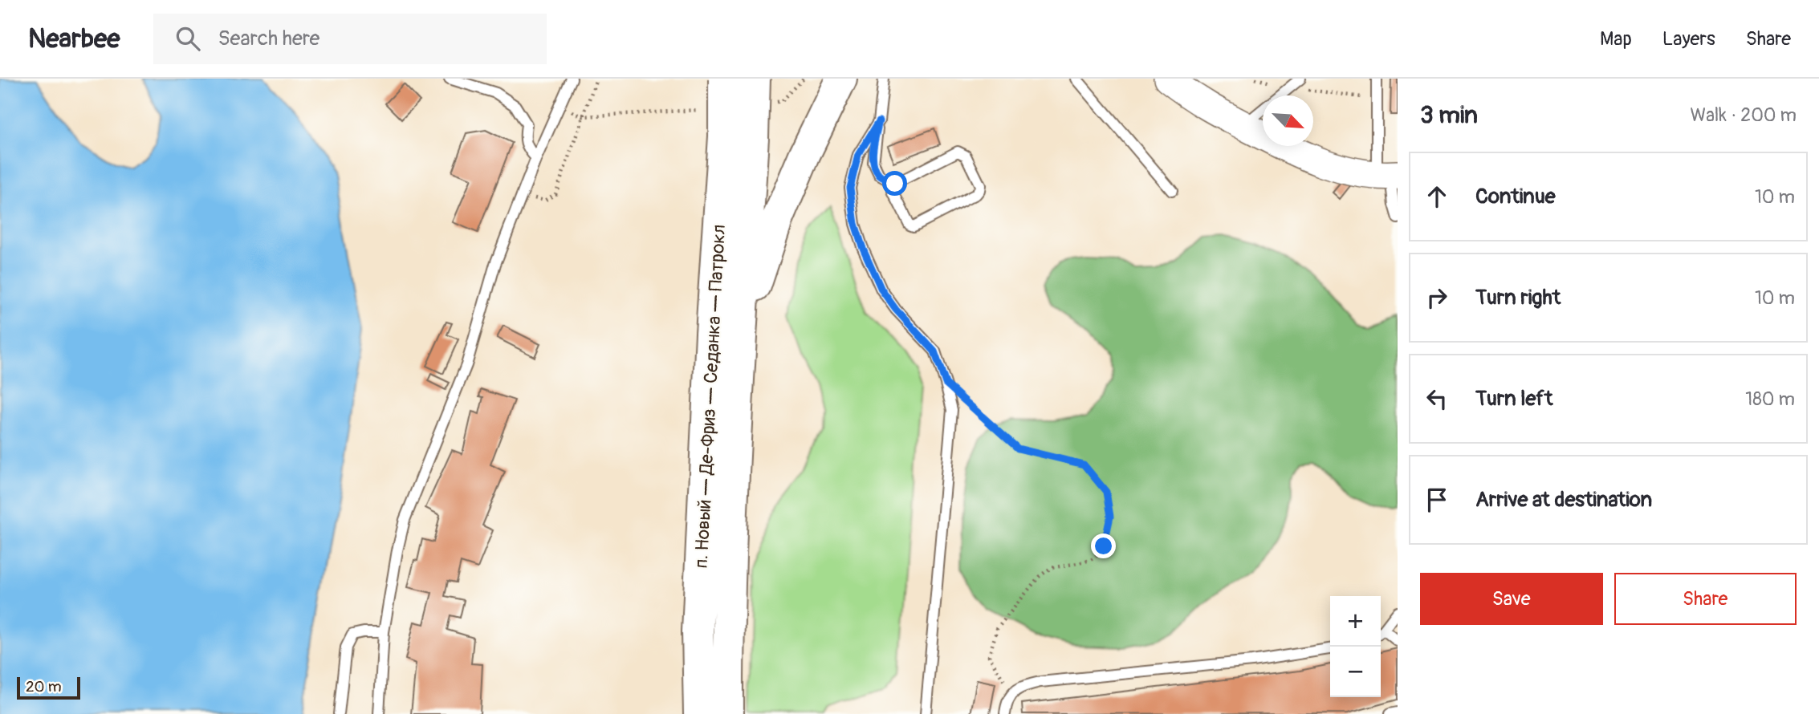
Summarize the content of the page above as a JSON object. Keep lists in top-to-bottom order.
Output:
{
  "streets": {
    "highway": ["п. Новый — Де-Фриз — Седанка — Патрокл"]
  },
  "scale_bar": "20 m",
  "north": "bottom right",
  "page": {
    "header": "Nearbee",
    "search": "Search here",
    "nav": ["Map", "Layers", "Share"],
    "heading": ["3 min", "Walk · 200 m"],
    "list": [
      ["Continue", "10 m"],
      ["Turn right", "10 m"],
      ["Turn left", "180 m"],
      "Arrive at destination"
    ],
    "buttons": ["Save", "Share"],
    "map_buttons": ["+", "−"],
    "scale": "20 m"
  }
}
